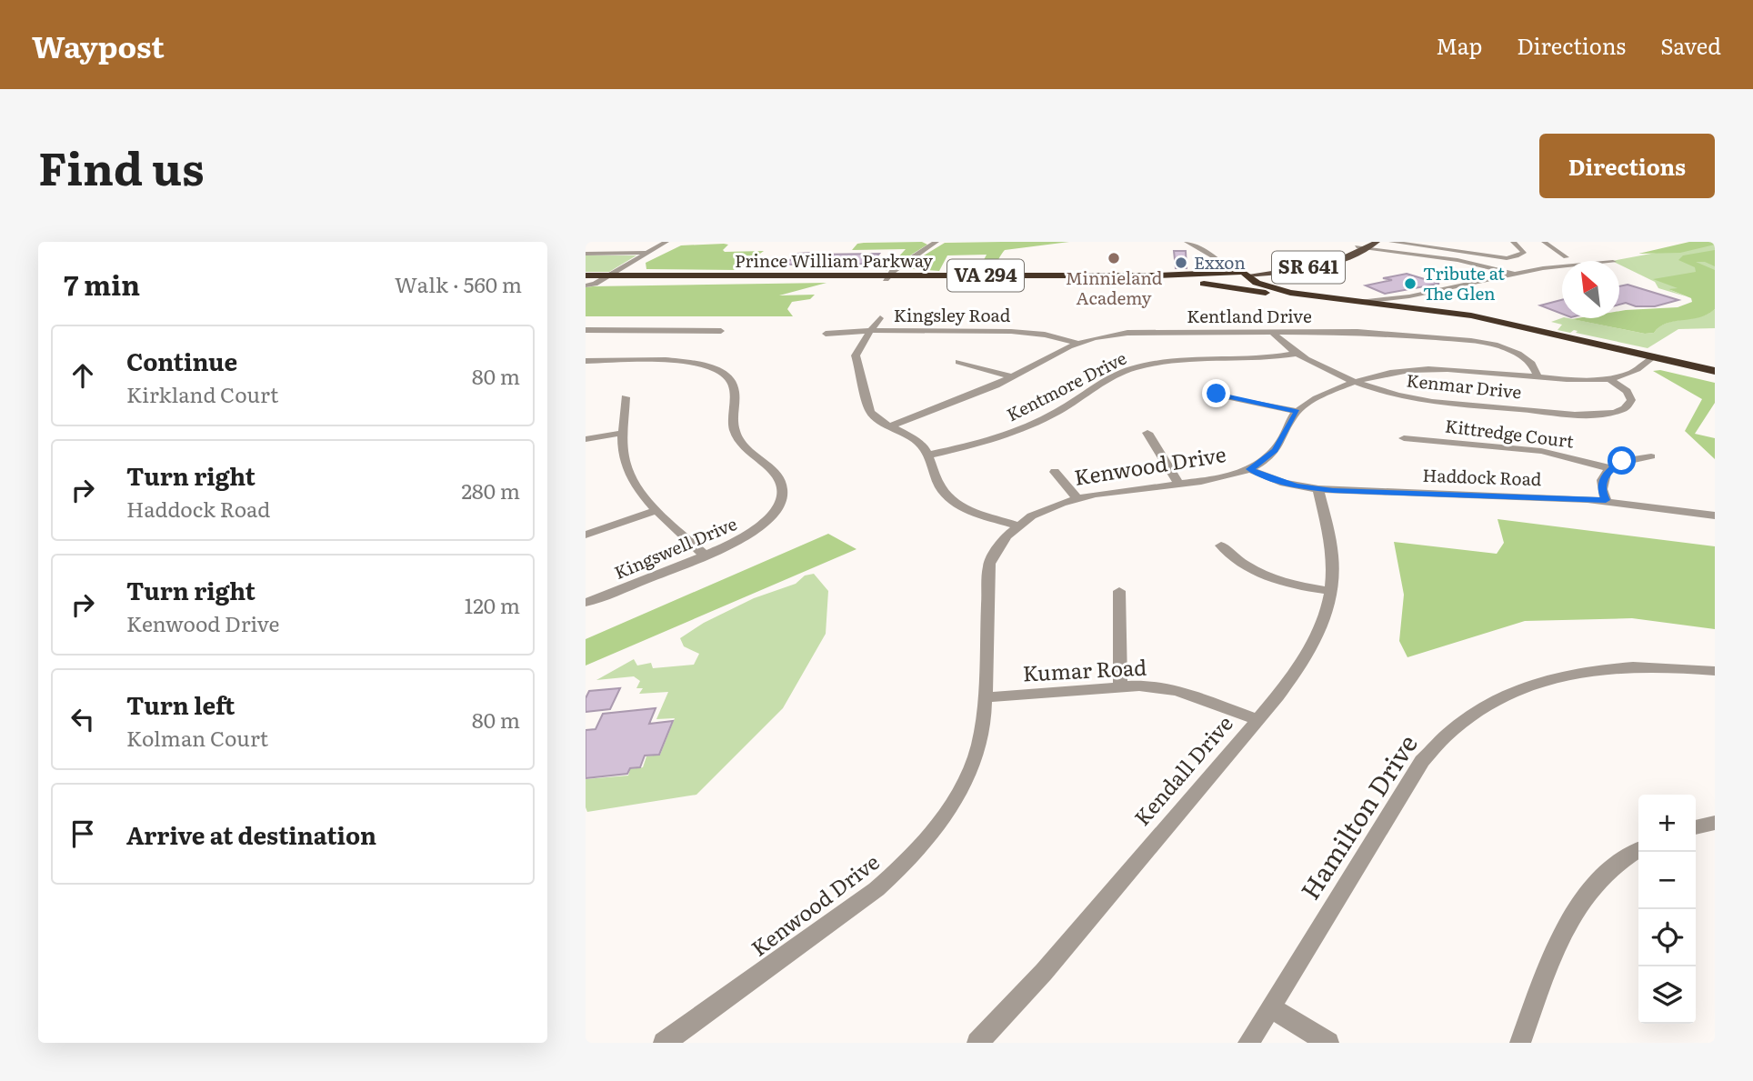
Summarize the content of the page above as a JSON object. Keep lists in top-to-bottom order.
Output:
{
  "streets": {
    "highway": ["Prince William Parkway", "VA 294"],
    "main road": ["SR 641"],
    "street": [
      "Kingsley Road",
      "Kentland Drive",
      "Kentmore Drive",
      "Kenmar Drive",
      "Kittredge Court",
      "Kenwood Drive",
      "Haddock Road",
      "Kingswell Drive",
      "Kumar Road",
      "Kendall Drive",
      "Hamilton Drive"
    ]
  },
  "crossings": [
    ["Prince William Parkway", "SR 641"],
    ["Prince William Parkway", "VA 294"],
    ["Kingsley Road", "Kentland Drive"],
    ["Kentland Drive", "Kenmar Drive"],
    ["Kentmore Drive", "Kenmar Drive"],
    ["Kenwood Drive", "Haddock Road"],
    ["Kenwood Drive", "Kumar Road"],
    ["Haddock Road", "Kendall Drive"],
    ["Kumar Road", "Kendall Drive"]
  ],
  "places": ["Minnieland Academy", "Exxon", "Tribute at The Glen"],
  "north": "top left",
  "page": {
    "header": "Waypost",
    "nav": ["Map", "Directions", "Saved"],
    "title": "Find us",
    "buttons": "Directions",
    "heading": ["7 min", "Walk · 560 m"],
    "list": [
      ["Continue", "Kirkland Court", "80 m"],
      ["Turn right", "Haddock Road", "280 m"],
      ["Turn right", "Kenwood Drive", "120 m"],
      ["Turn left", "Kolman Court", "80 m"],
      "Arrive at destination"
    ],
    "map_buttons": ["+", "−"]
  }
}
